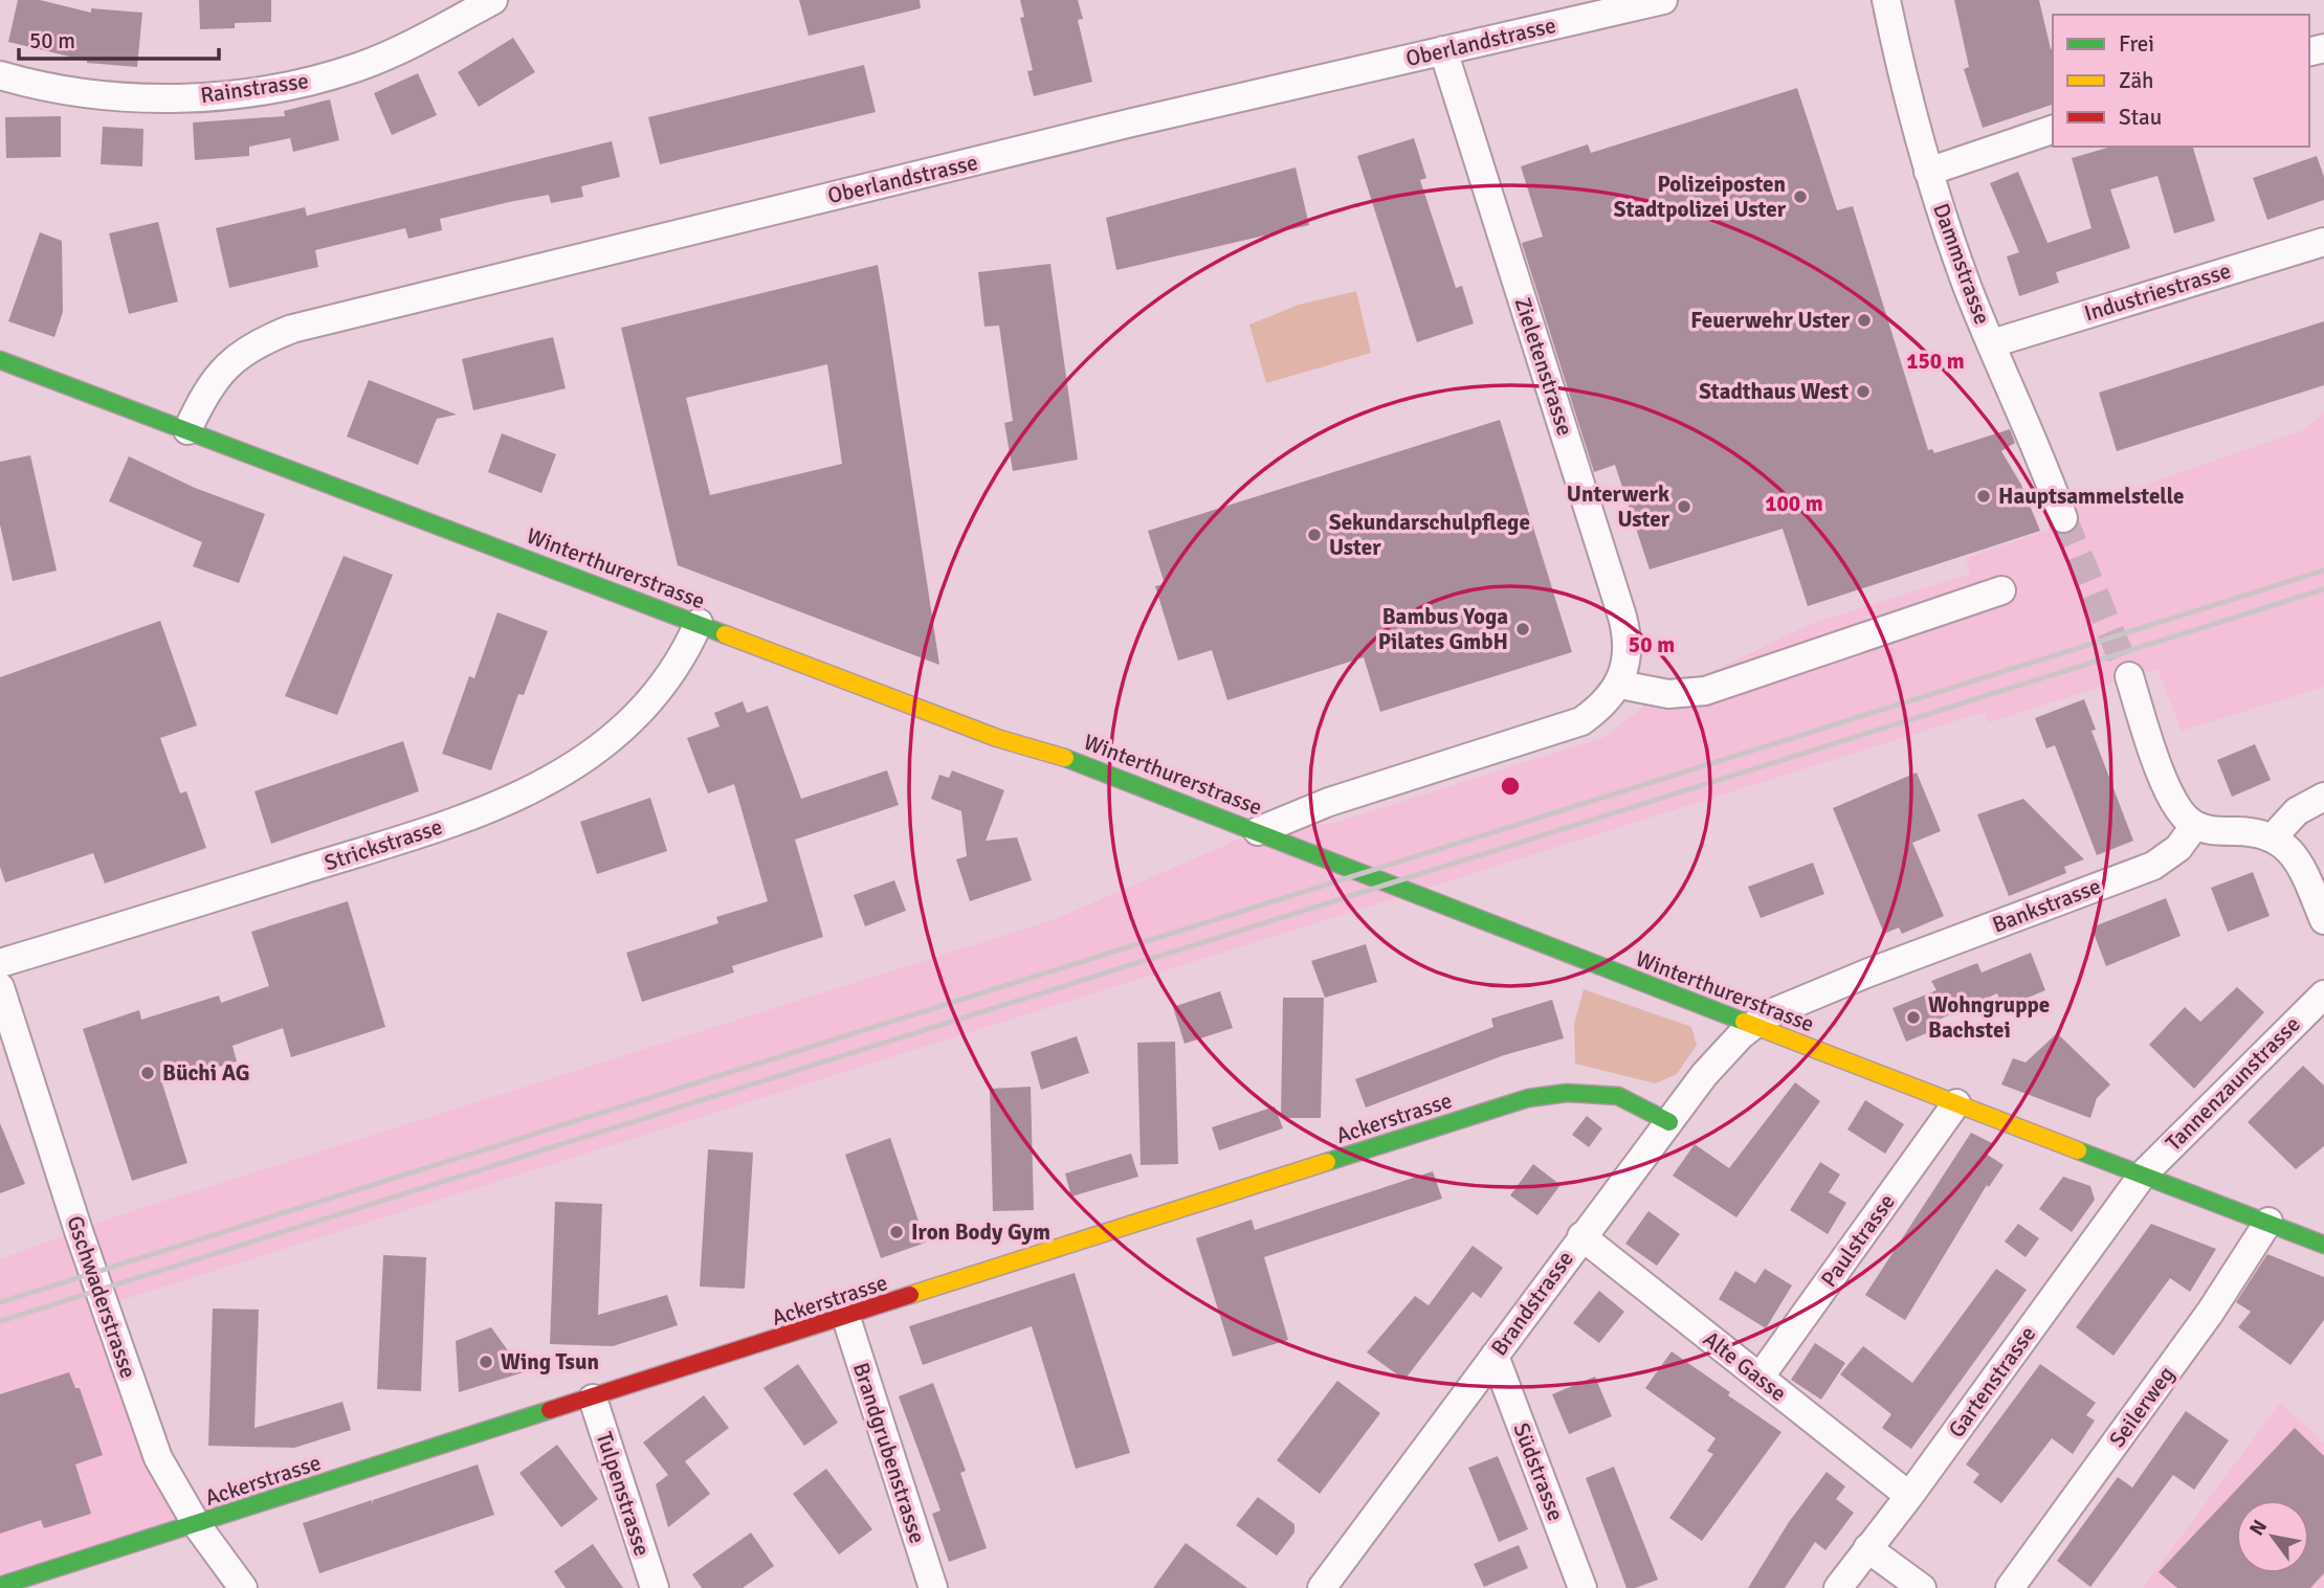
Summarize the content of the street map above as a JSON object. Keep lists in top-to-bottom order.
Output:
{
  "streets": {
    "main road": ["Winterthurerstrasse", "Ackerstrasse"],
    "street": [
      "Oberlandstrasse",
      "Rainstrasse",
      "Dammstrasse",
      "Industriestrasse",
      "Zieletenstrasse",
      "Strickstrasse",
      "Bankstrasse",
      "Tannenzaunstrasse",
      "Paulstrasse",
      "Gschwaderstrasse",
      "Brandstrasse",
      "Alte Gasse",
      "Gartenstrasse",
      "Seilerweg",
      "Brandgrubenstrasse",
      "Südstrasse",
      "Tulpenstrasse"
    ]
  },
  "crossings": [
    ["Oberlandstrasse", "Zieletenstrasse"],
    ["Oberlandstrasse", "Winterthurerstrasse"],
    ["Dammstrasse", "Industriestrasse"],
    ["Zieletenstrasse", "Winterthurerstrasse"],
    ["Winterthurerstrasse", "Strickstrasse"],
    ["Winterthurerstrasse", "Bankstrasse"],
    ["Winterthurerstrasse", "Tannenzaunstrasse"],
    ["Winterthurerstrasse", "Paulstrasse"],
    ["Winterthurerstrasse", "Brandstrasse"],
    ["Winterthurerstrasse", "Gartenstrasse"],
    ["Winterthurerstrasse", "Seilerweg"],
    ["Bankstrasse", "Brandstrasse"],
    ["Tannenzaunstrasse", "Gartenstrasse"],
    ["Ackerstrasse", "Gschwaderstrasse"],
    ["Ackerstrasse", "Brandstrasse"],
    ["Ackerstrasse", "Brandgrubenstrasse"],
    ["Ackerstrasse", "Tulpenstrasse"],
    ["Paulstrasse", "Alte Gasse"],
    ["Brandstrasse", "Alte Gasse"],
    ["Brandstrasse", "Südstrasse"],
    ["Alte Gasse", "Gartenstrasse"]
  ],
  "places": [
    "Polizeiposten Stadtpolizei Uster",
    "Feuerwehr Uster",
    "Stadthaus West",
    "Hauptsammelstelle",
    "Unterwerk Uster",
    "Sekundarschulpflege Uster",
    "Bambus Yoga Pilates GmbH",
    "Wohngruppe Bachstei",
    "Büchi AG",
    "Iron Body Gym",
    "Wing Tsun"
  ],
  "legend": ["Frei", "Zäh", "Stau"],
  "scale_bar": "50 m",
  "north": "top left",
  "rings": ["150 m", "100 m", "50 m"]
}
